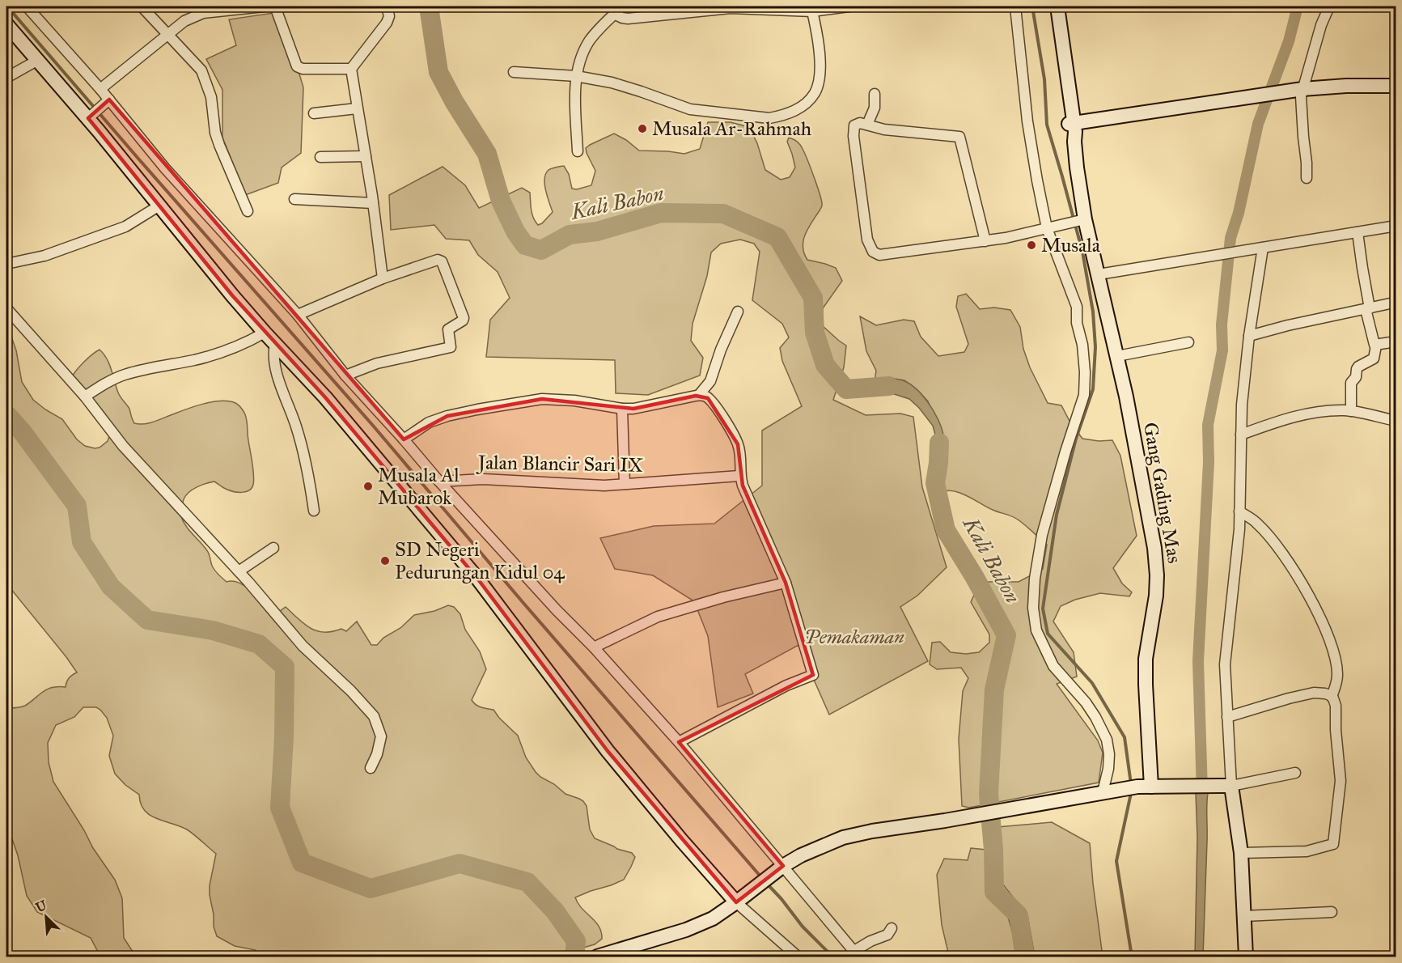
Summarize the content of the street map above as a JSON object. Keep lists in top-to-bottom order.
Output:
{
  "streets": {
    "main road": ["Gang Gading Mas"],
    "street": ["Jalan Blancir Sari IX"]
  },
  "water": ["Kali Babon"],
  "parks": ["Pemakaman"],
  "places": [
    "Musala Ar-Rahmah",
    "Musala",
    "Musala Al Mubarok",
    "SD Negeri Pedurungan Kidul 04"
  ],
  "north": "top left"
}
